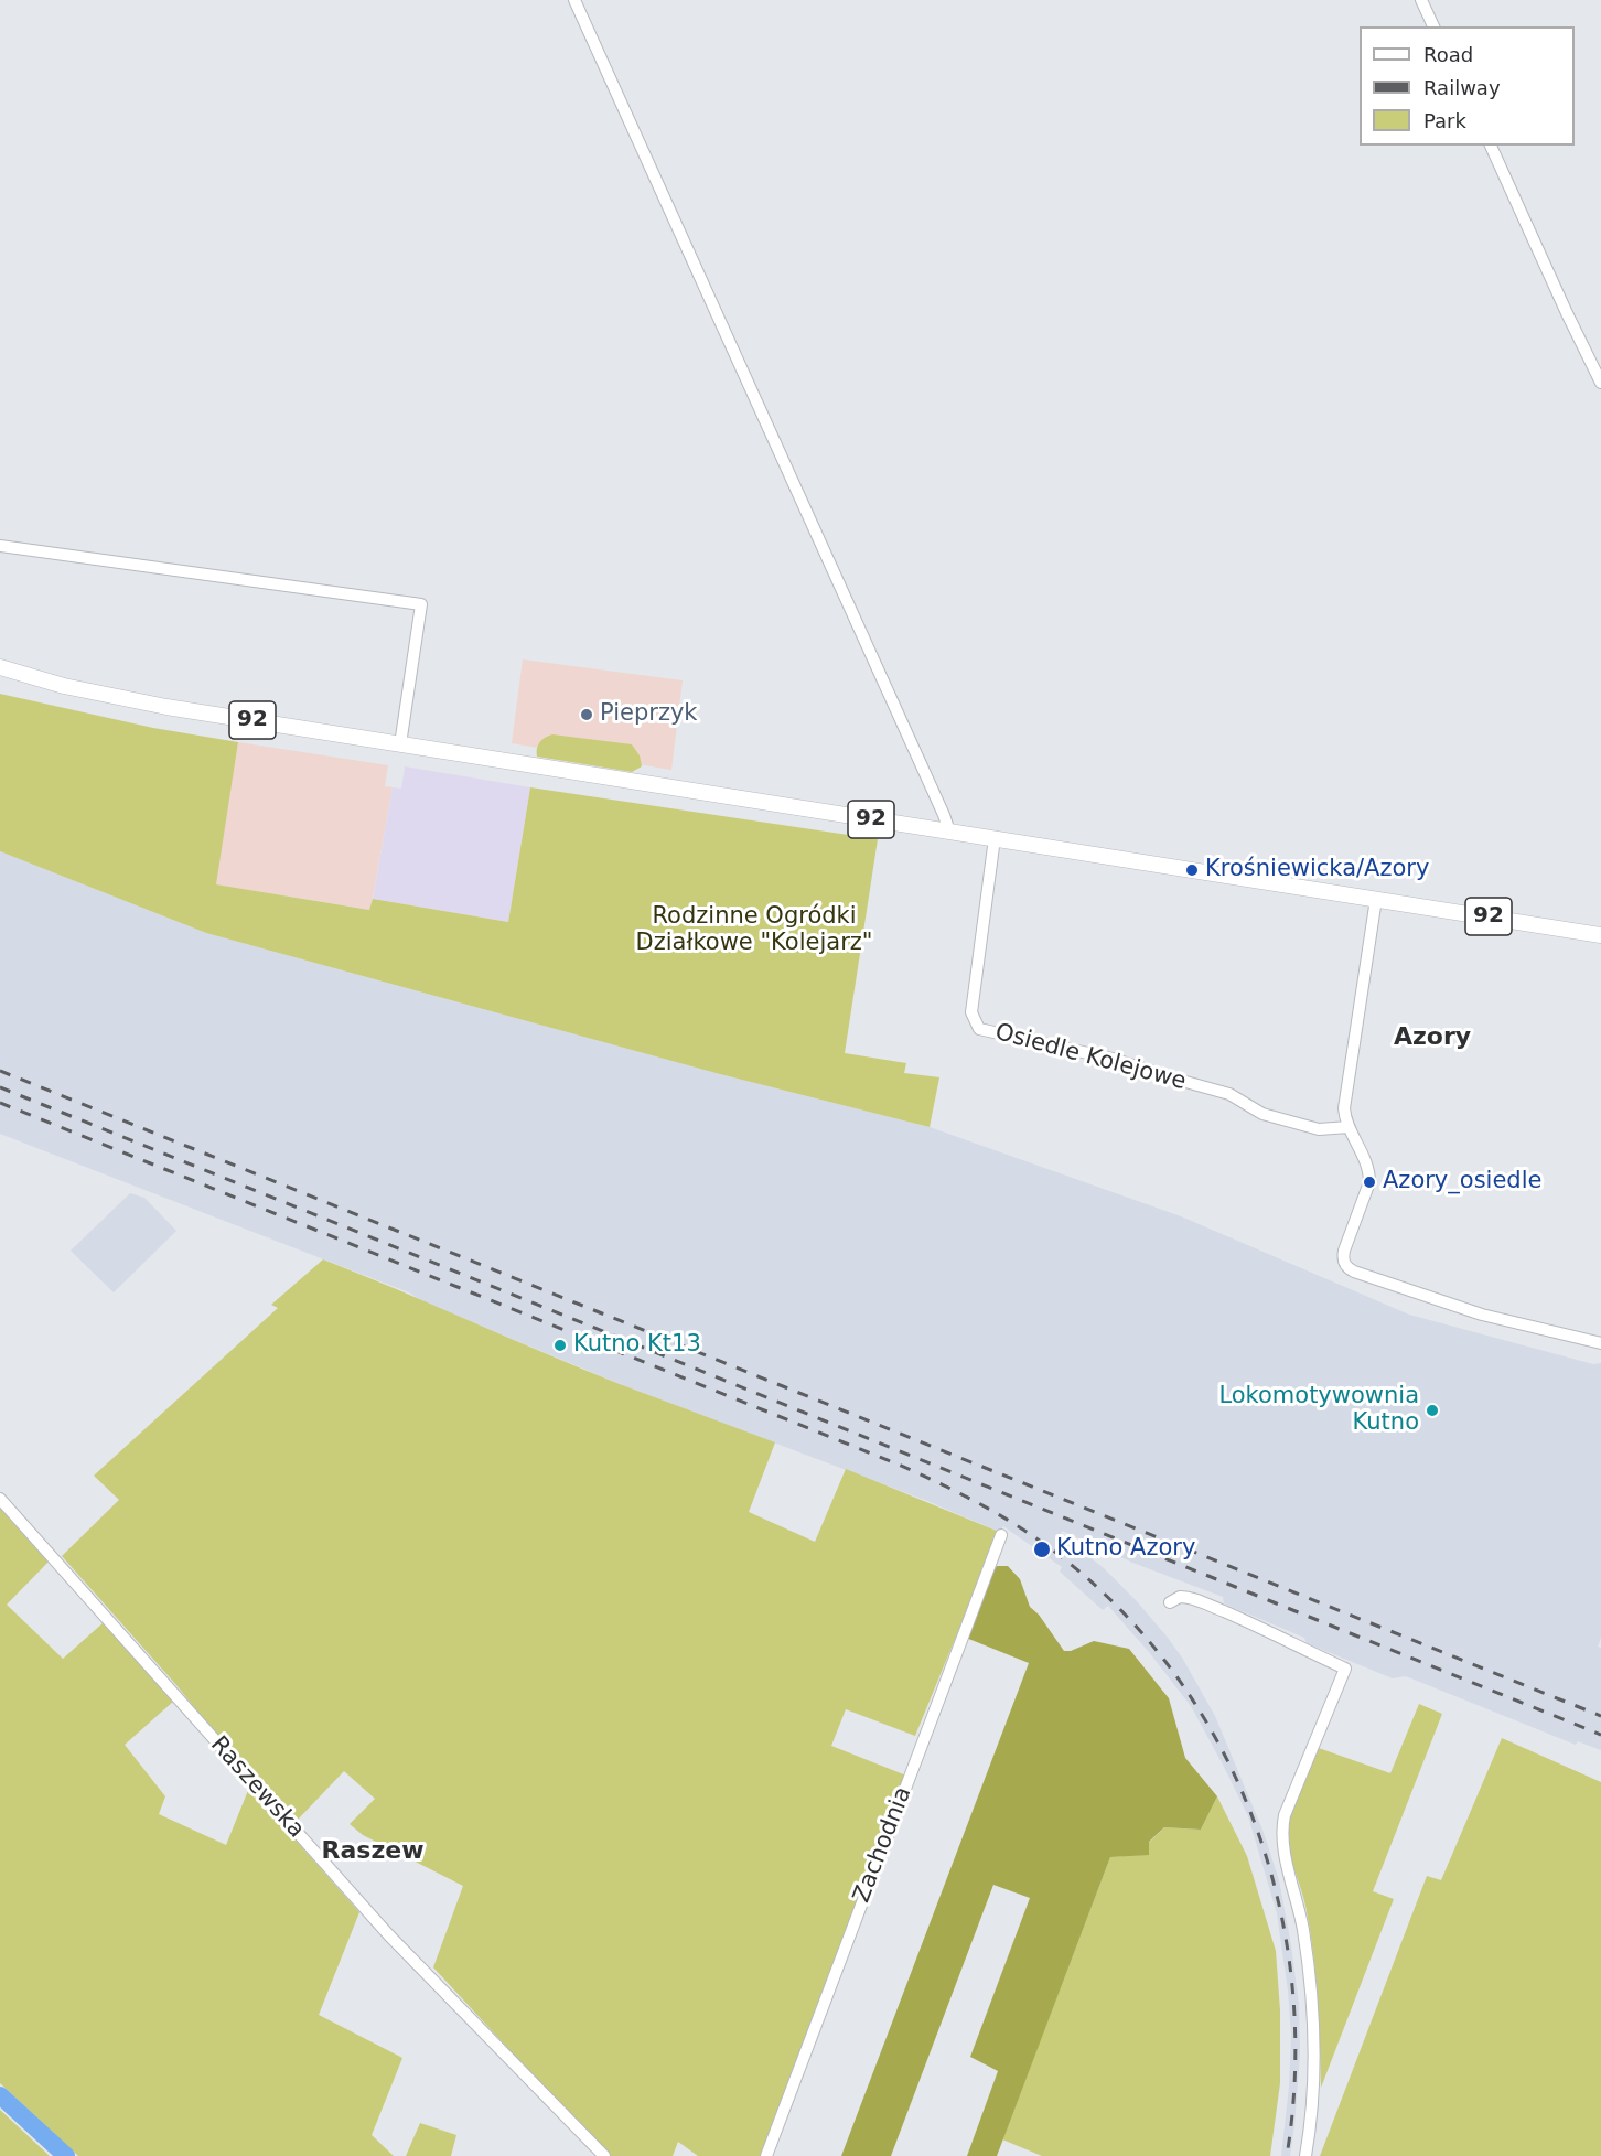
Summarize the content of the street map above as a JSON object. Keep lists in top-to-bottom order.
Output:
{
  "streets": {
    "main road": ["92"],
    "street": ["Osiedle Kolejowe", "Raszewska", "Zachodnia"]
  },
  "crossings": [
    ["92", "Osiedle Kolejowe"]
  ],
  "districts": ["Azory", "Raszew"],
  "parks": ["Rodzinne Ogródki Działkowe \"Kolejarz\""],
  "places": [
    "Pieprzyk",
    "Krośniewicka/Azory",
    "Azory_osiedle",
    "Kutno Kt13",
    "Lokomotywownia Kutno",
    "Kutno Azory"
  ],
  "legend": ["Road", "Railway", "Park"]
}
